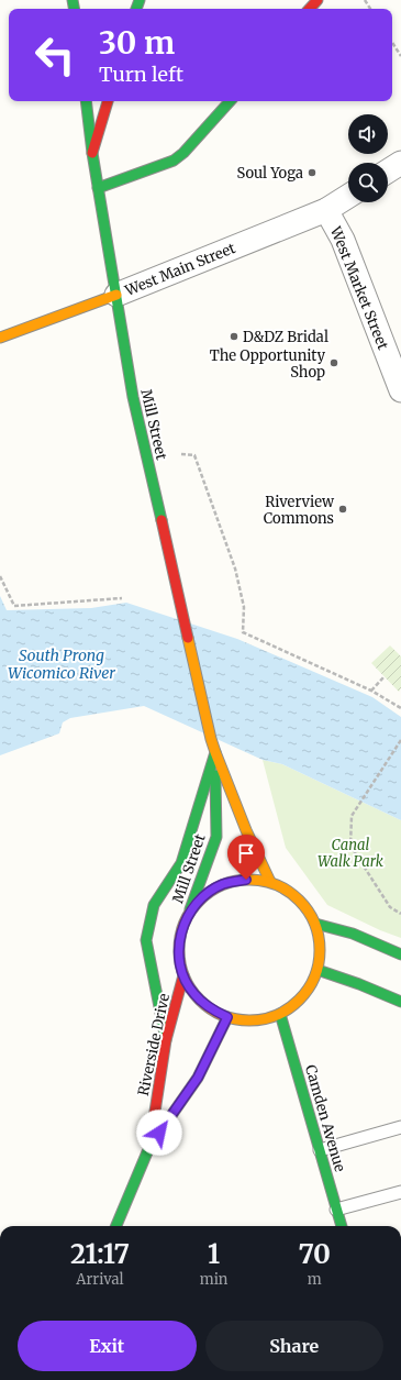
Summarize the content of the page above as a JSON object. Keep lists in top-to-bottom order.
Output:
{
  "streets": {
    "main road": [
      "West Main Street",
      "Mill Street",
      "Riverside Drive",
      "Camden Avenue"
    ],
    "street": ["West Market Street"]
  },
  "crossings": [
    ["West Main Street", "West Market Street"],
    ["West Main Street", "Mill Street"],
    ["Mill Street", "Riverside Drive"],
    ["Mill Street", "Camden Avenue"],
    ["Riverside Drive", "Camden Avenue"]
  ],
  "water": ["South Prong Wicomico River"],
  "parks": ["Canal Walk Park"],
  "places": [
    "Soul Yoga",
    "D&DZ Bridal",
    "The Opportunity Shop",
    "Riverview Commons"
  ],
  "page": {
    "turn": ["30 m", "Turn left"],
    "eta": [
      "21:17",
      "Arrival",
      "1",
      "min",
      "70",
      "m"
    ],
    "buttons": ["Exit", "Share"]
  }
}
